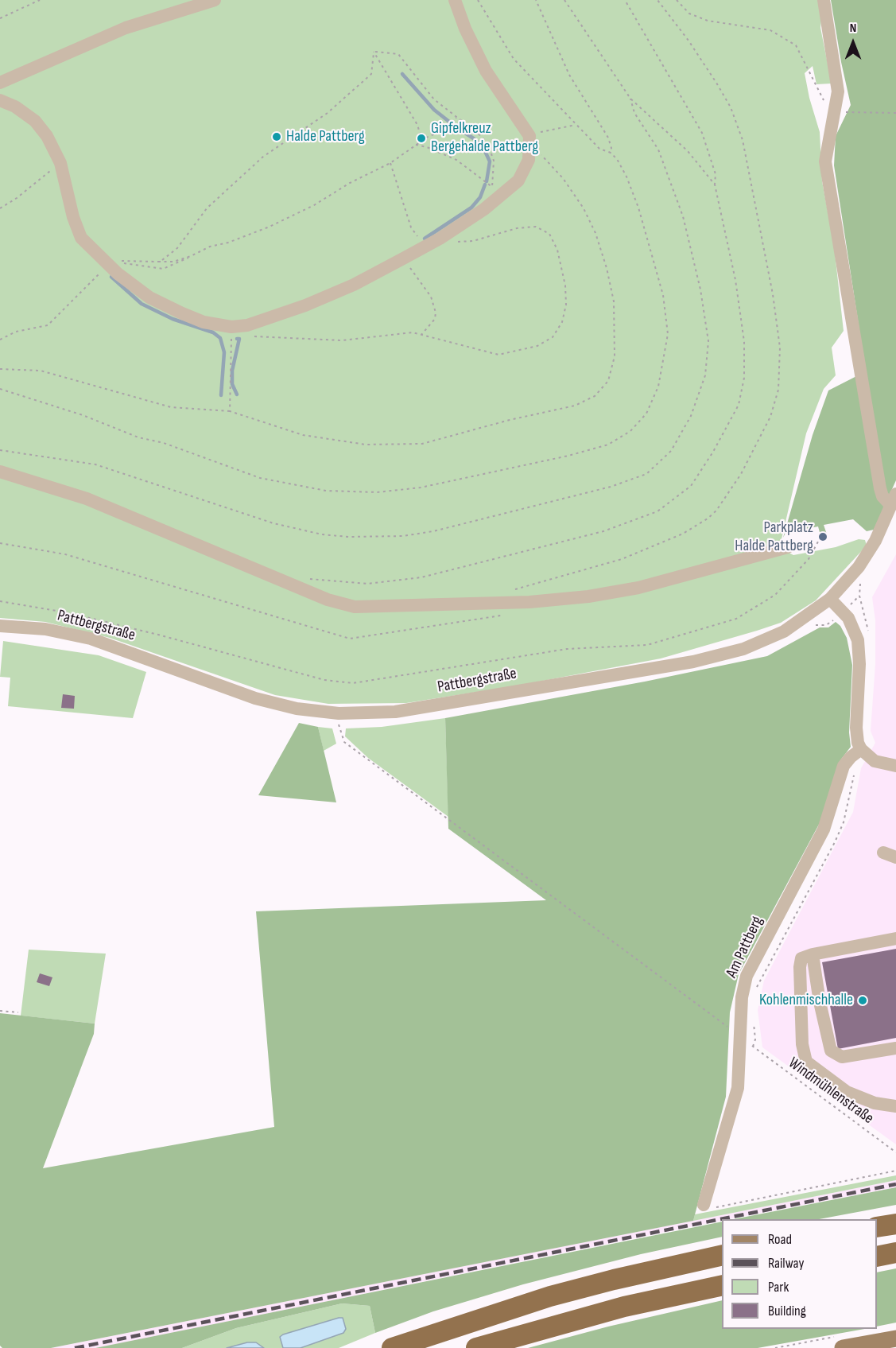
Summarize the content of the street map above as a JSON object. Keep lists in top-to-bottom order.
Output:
{
  "streets": {
    "street": ["Pattbergstraße", "Am Pattberg"],
    "path": ["Windmühlenstraße"]
  },
  "places": [
    "Halde Pattberg",
    "Gipfelkreuz Bergehalde Pattberg",
    "Parkplatz Halde Pattberg",
    "Kohlenmischhalle"
  ],
  "legend": [
    "Road",
    "Railway",
    "Park",
    "Building"
  ],
  "north": "top"
}
